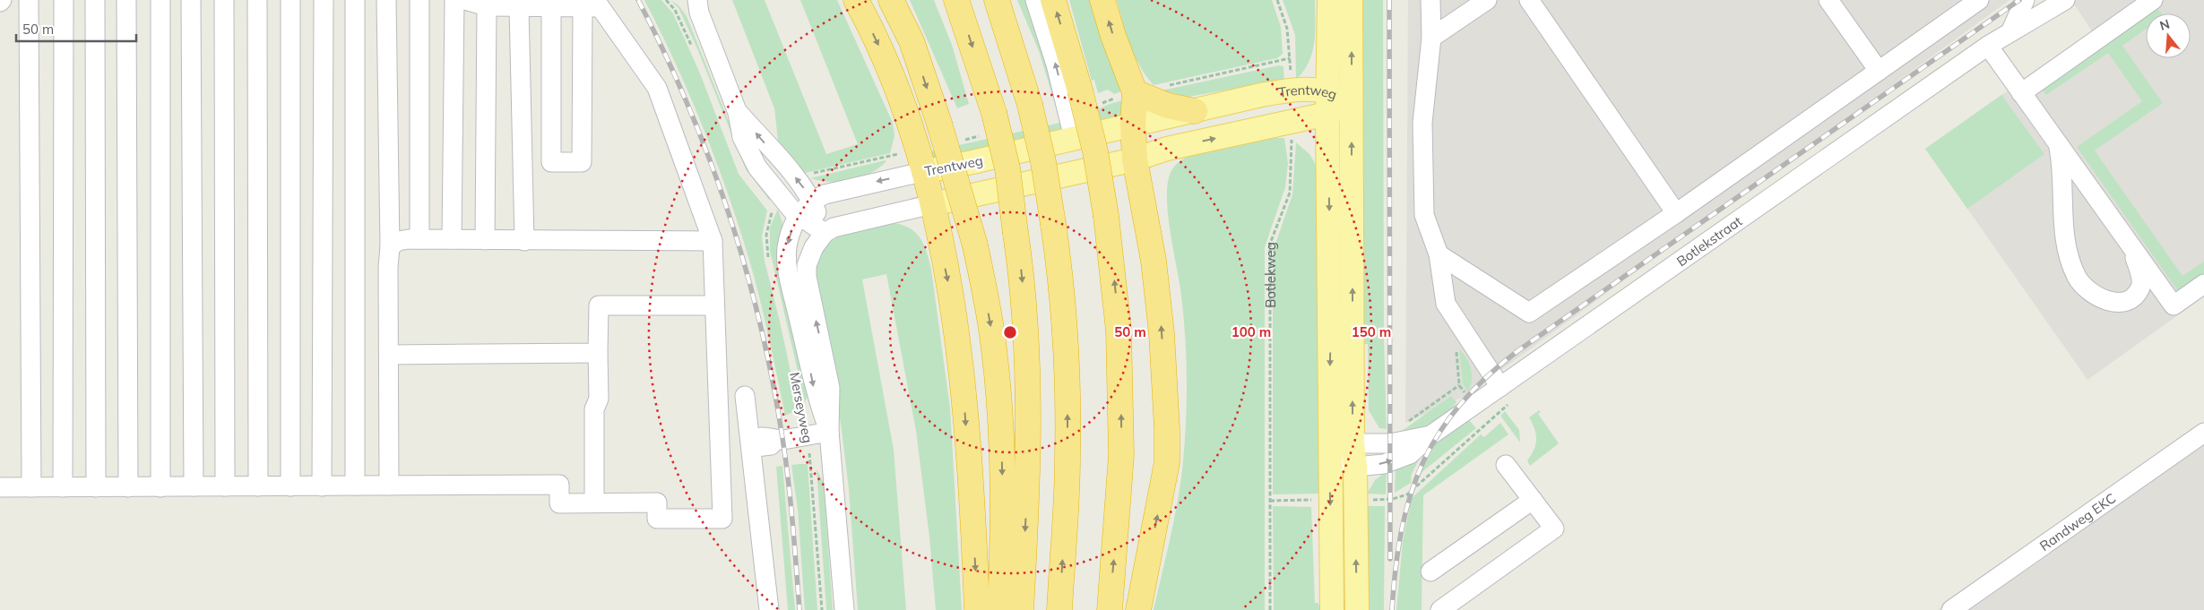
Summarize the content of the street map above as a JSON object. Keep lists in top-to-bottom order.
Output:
{
  "streets": {
    "main road": ["Trentweg"],
    "street": ["Botlekstraat", "Merseyweg", "Randweg EKC"],
    "path": ["Botlekweg"]
  },
  "crossings": [
    ["Trentweg", "Botlekweg"],
    ["Trentweg", "Merseyweg"]
  ],
  "scale_bar": "50 m",
  "north": "top",
  "rings": ["50 m", "100 m", "150 m"]
}
